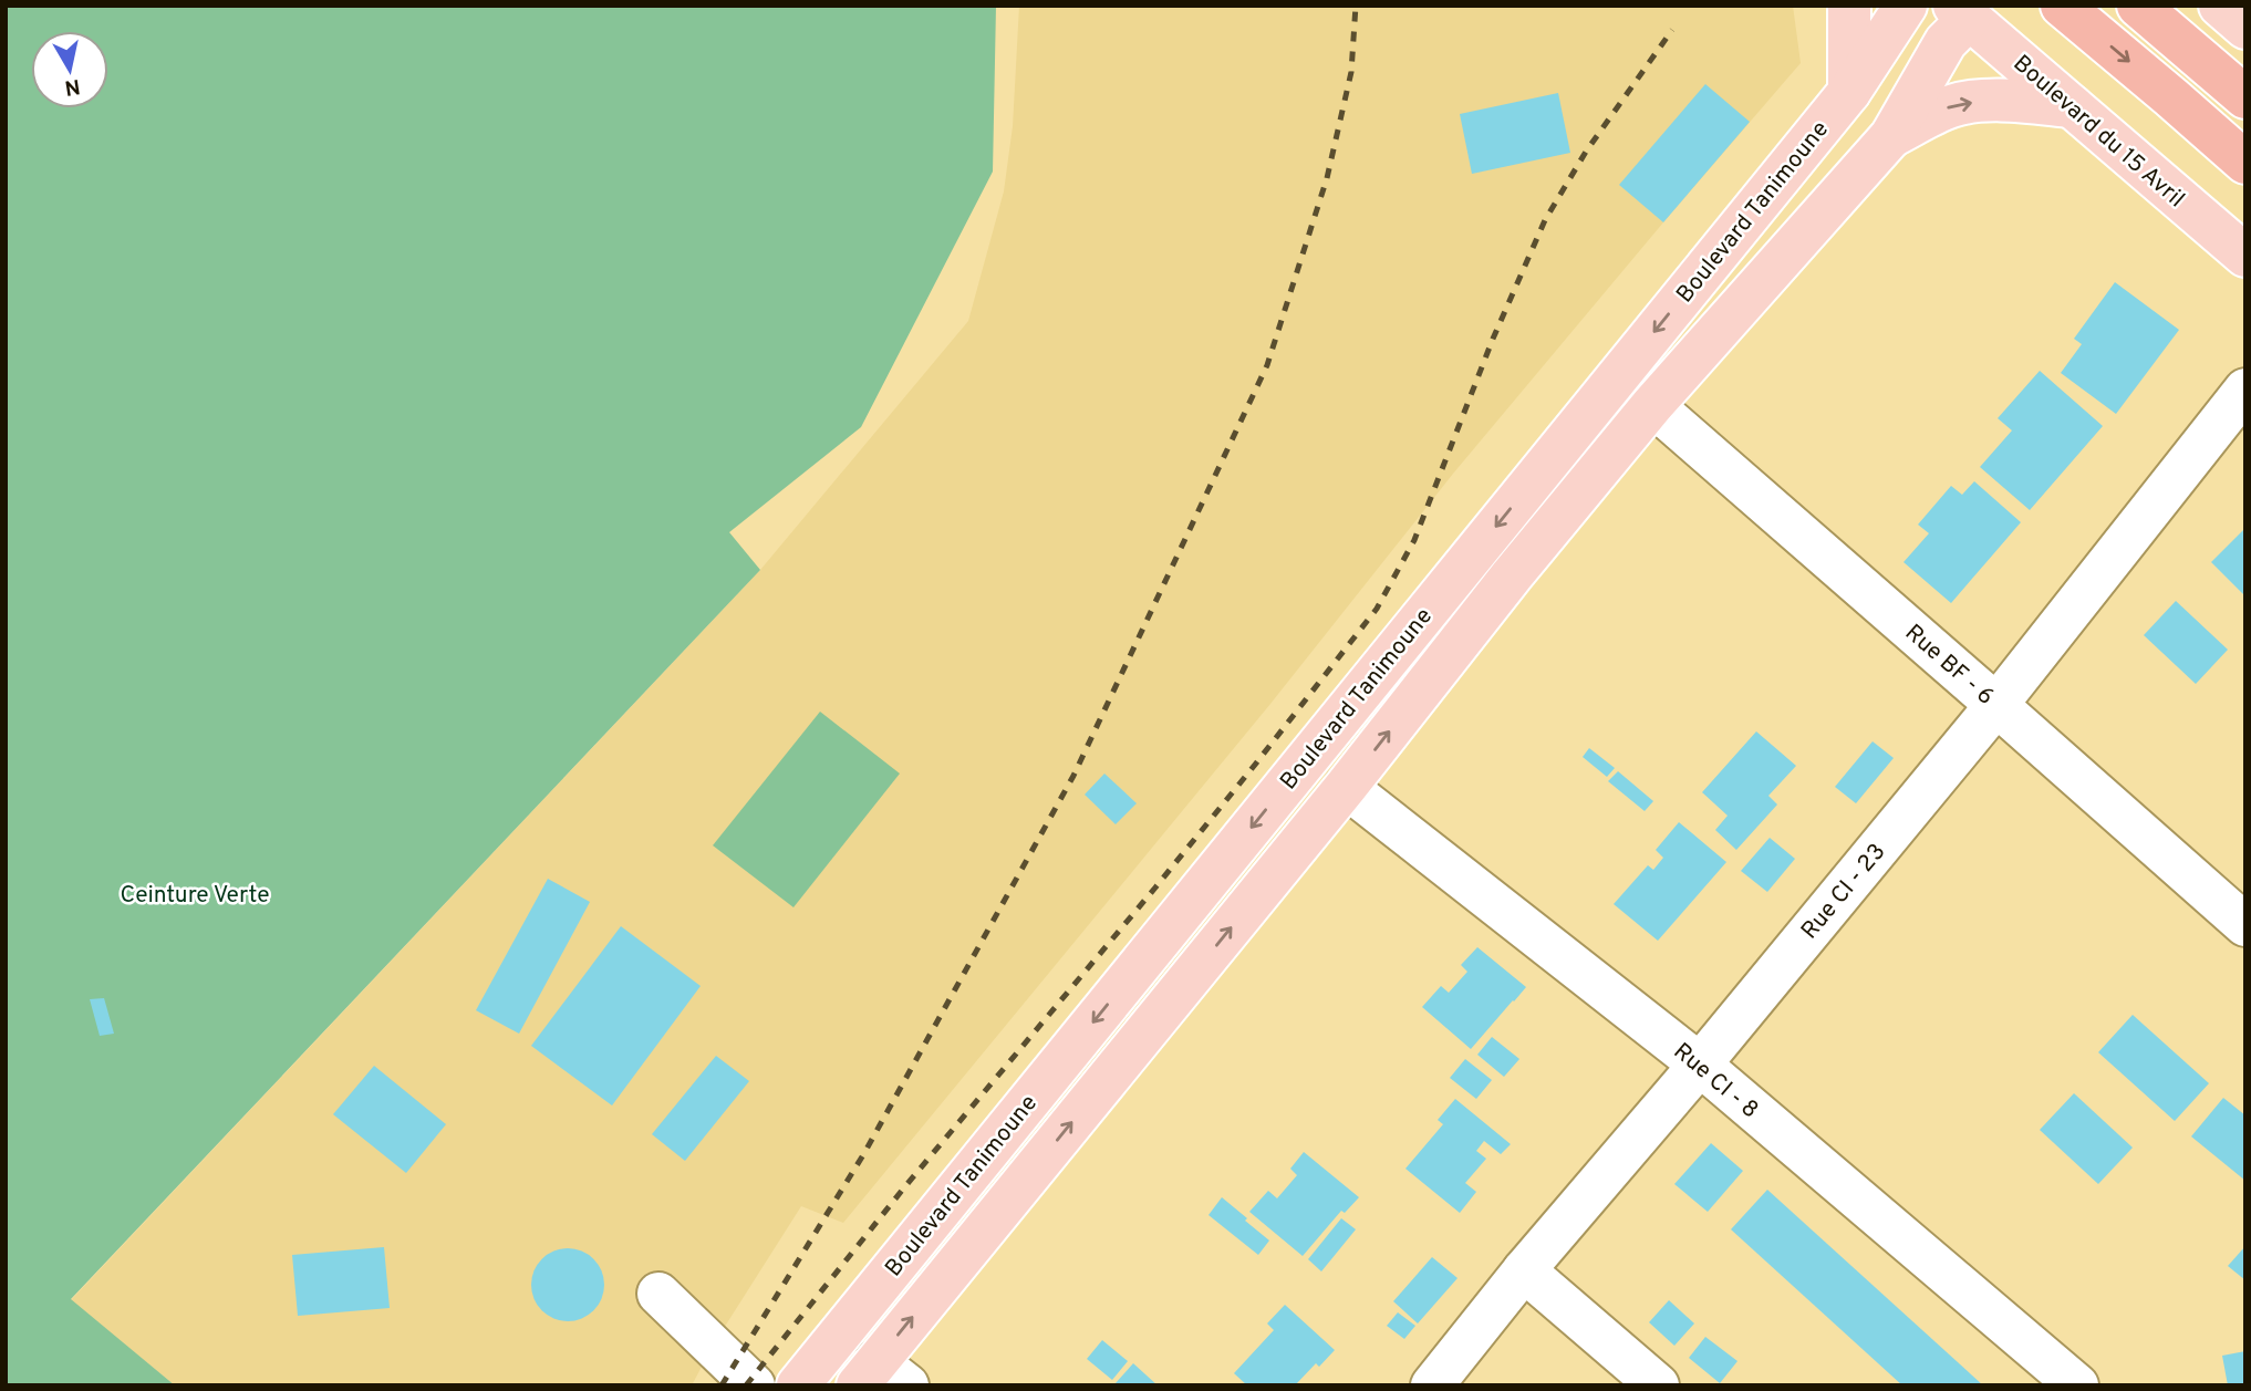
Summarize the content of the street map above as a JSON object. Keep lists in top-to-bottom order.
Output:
{
  "streets": {
    "main road": ["Boulevard du 15 Avril", "Boulevard Tanimoune"],
    "street": ["Rue BF - 6", "Rue CI - 23", "Rue CI - 8"]
  },
  "crossings": [
    ["Boulevard du 15 Avril", "Boulevard Tanimoune"],
    ["Boulevard Tanimoune", "Rue BF - 6"],
    ["Boulevard Tanimoune", "Rue CI - 8"],
    ["Rue BF - 6", "Rue CI - 23"],
    ["Rue CI - 23", "Rue CI - 8"]
  ],
  "parks": ["Ceinture Verte"],
  "north": "bottom"
}
